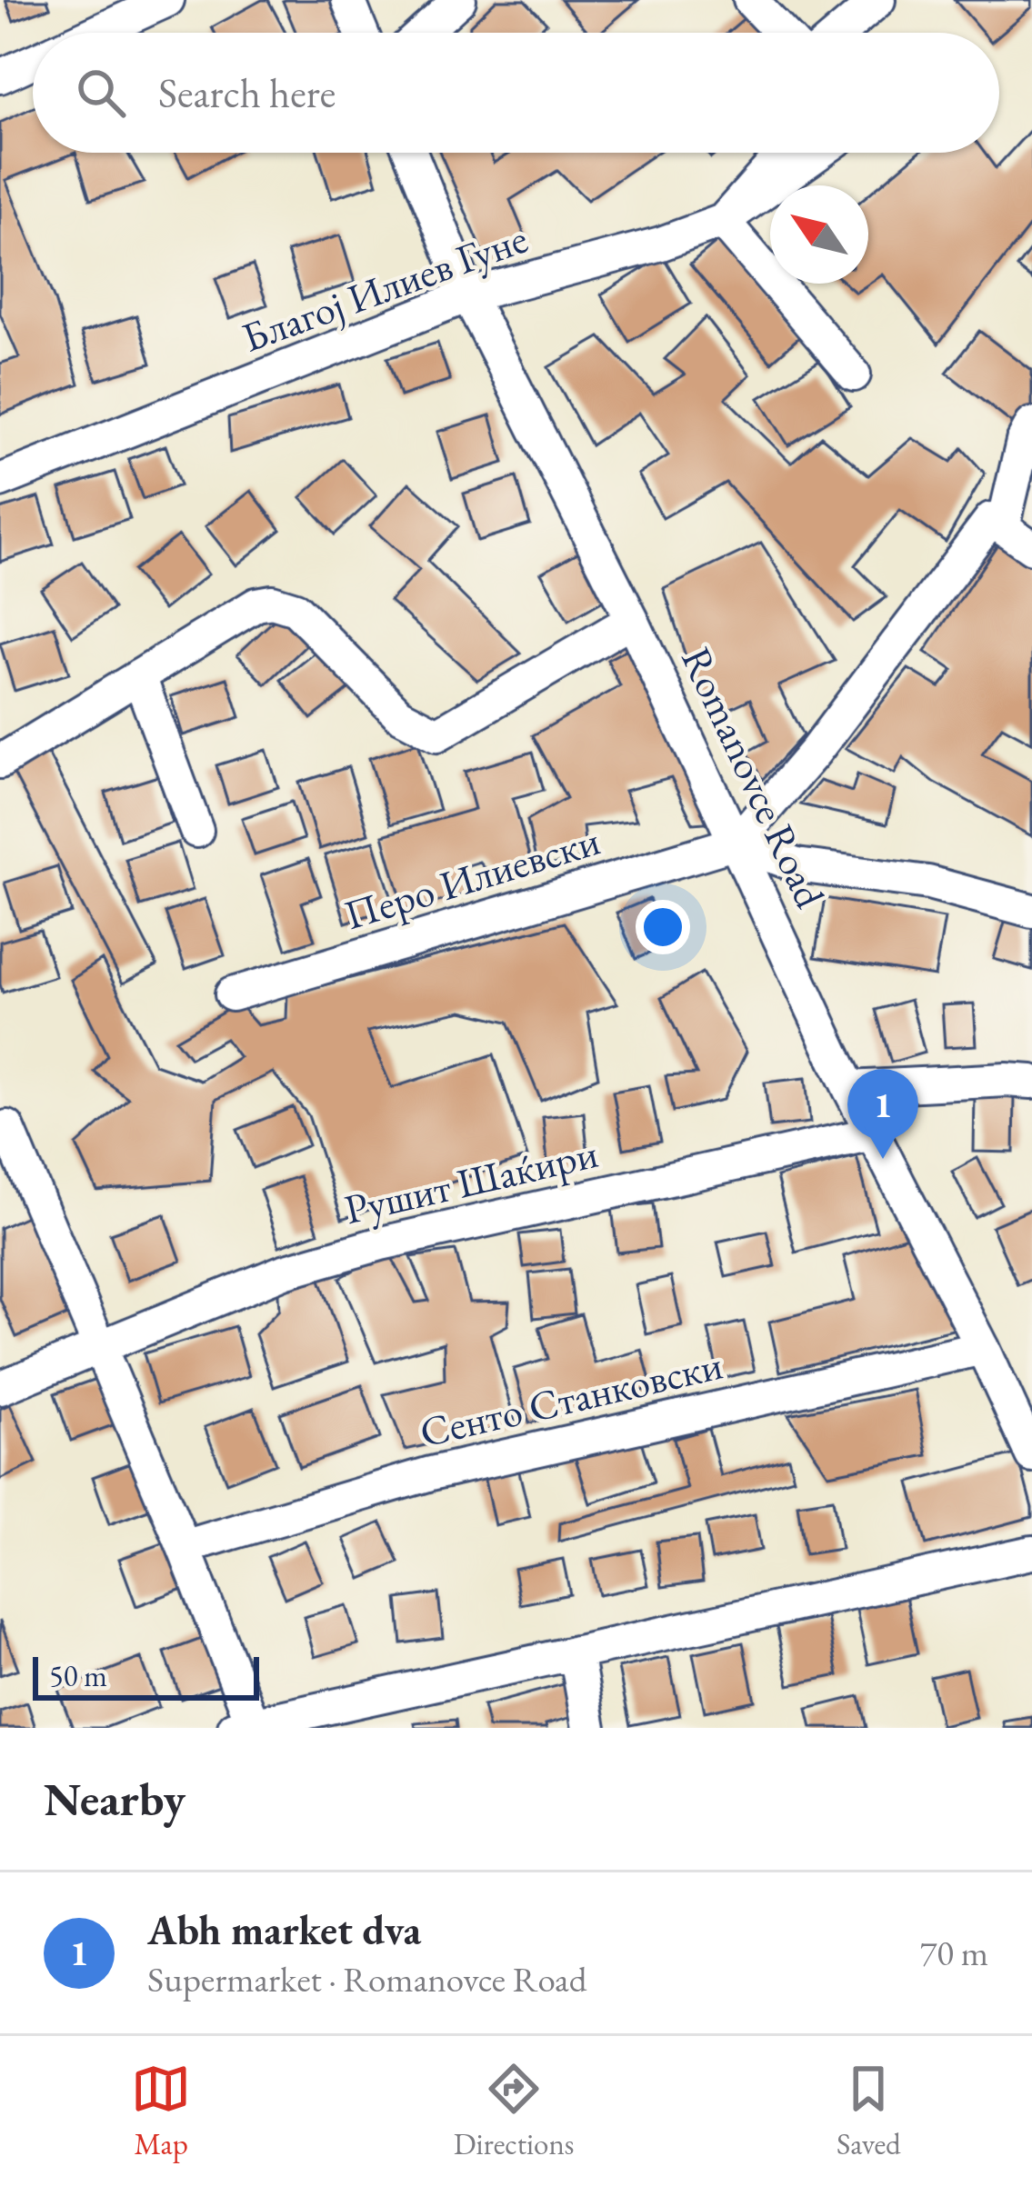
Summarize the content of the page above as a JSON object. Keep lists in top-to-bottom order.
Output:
{
  "streets": {
    "street": [
      "Благој Илиев Гуне",
      "Romanovce Road",
      "Перо Илиевски",
      "Рушит Шаќири",
      "Сенто Станковски"
    ]
  },
  "crossings": [
    ["Благој Илиев Гуне", "Romanovce Road"],
    ["Romanovce Road", "Перо Илиевски"],
    ["Romanovce Road", "Рушит Шаќири"],
    ["Romanovce Road", "Сенто Станковски"]
  ],
  "scale_bar": "50 m",
  "north": "top left",
  "page": {
    "search": "Search here",
    "pins": "1",
    "scale": "50 m",
    "heading": "Nearby",
    "list": [
      {
        "mark": "1",
        "name": "Abh market dva",
        "note": "Supermarket · Romanovce Road",
        "value": "70 m"
      }
    ],
    "nav": ["Map", "Directions", "Saved"]
  }
}
